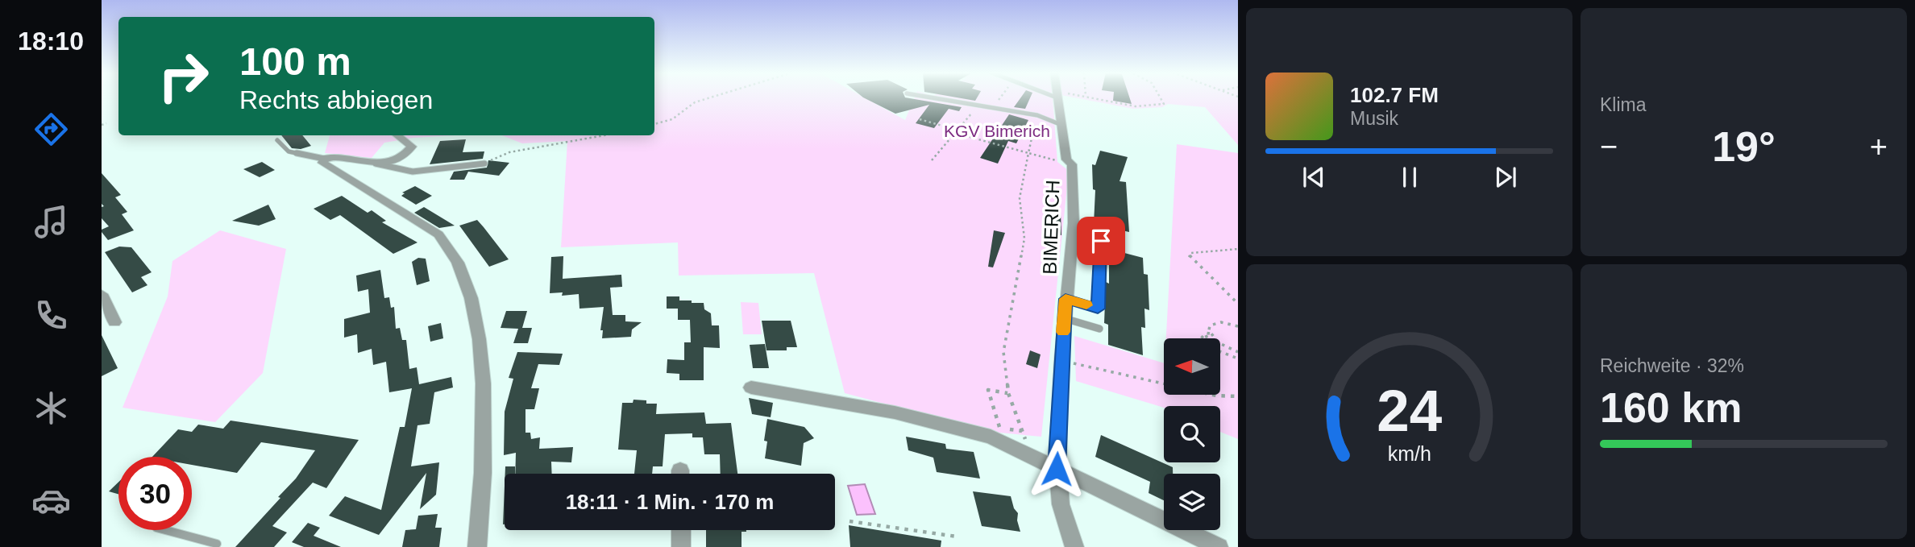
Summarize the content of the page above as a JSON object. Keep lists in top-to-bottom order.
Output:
{
  "streets": {
    "street": ["BIMERICH"]
  },
  "parks": ["KGV Bimerich"],
  "north": "left",
  "page": {
    "tabs": "18:10",
    "tile": [
      "Klima",
      ["Reichweite · 32%", "160 km"]
    ],
    "turn": ["100 m", "Rechts abbiegen"],
    "song": ["102.7 FM", "Musik"],
    "heat": ["−", "19°", "+"],
    "limit": "30",
    "trip": "18:11 · 1 Min. · 170 m",
    "gauge": ["24", "km/h"]
  }
}
